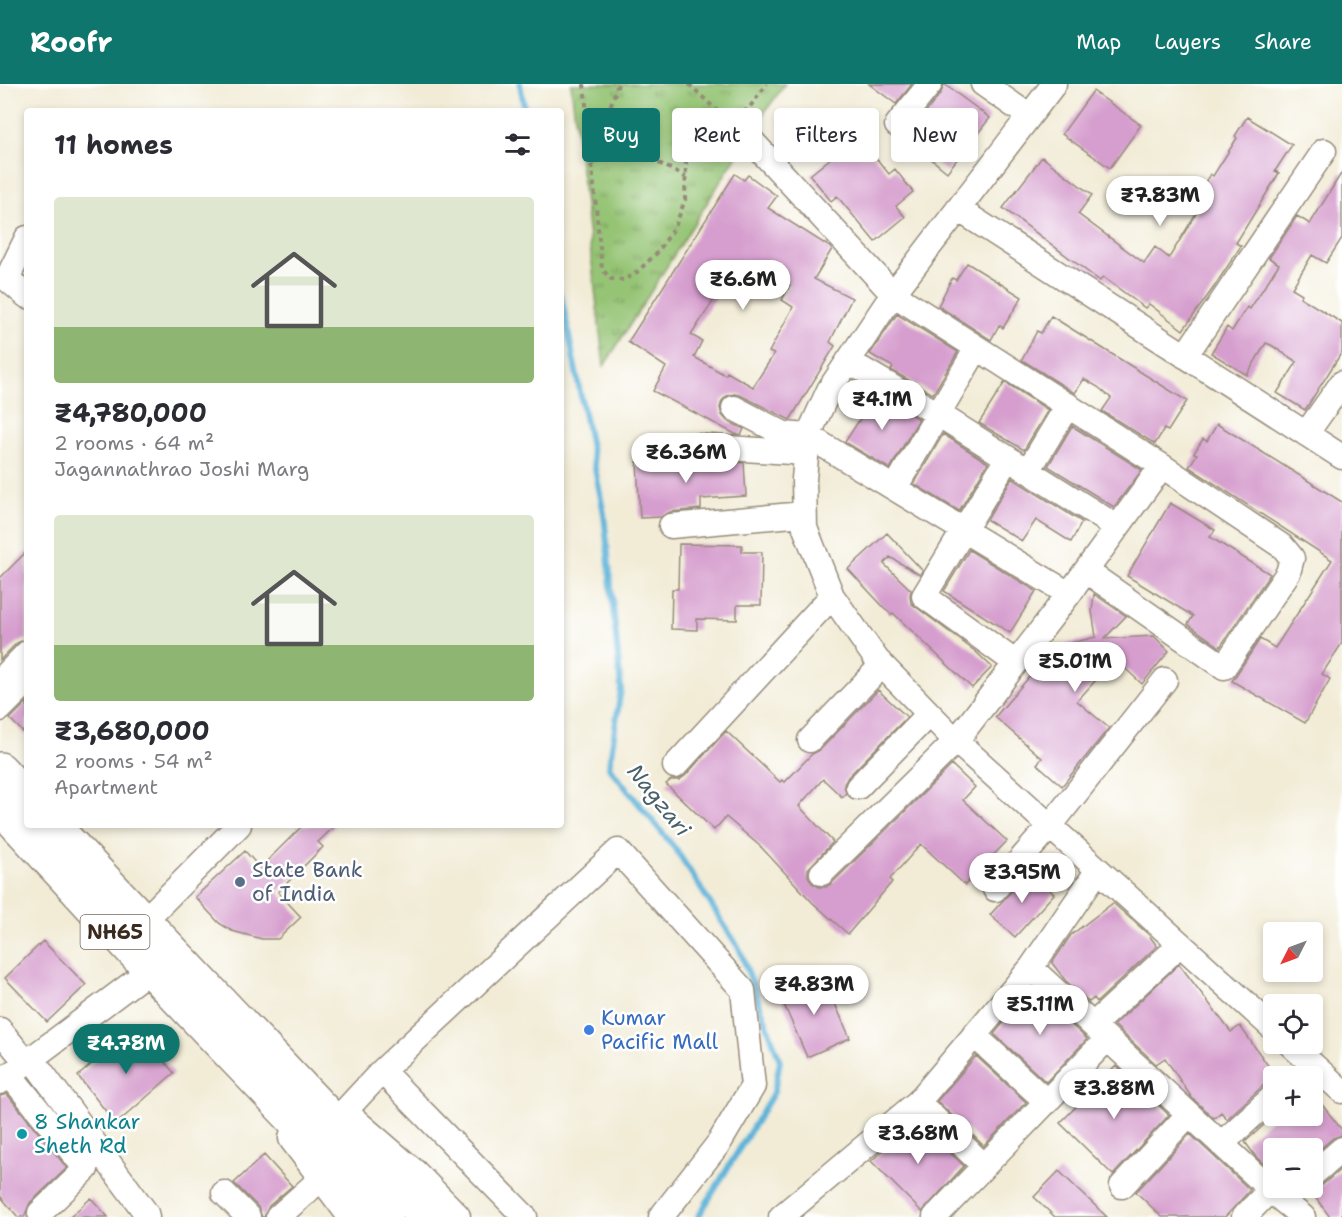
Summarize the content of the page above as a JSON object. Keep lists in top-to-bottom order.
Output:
{
  "streets": {
    "highway": ["NH65"]
  },
  "water": ["Nagzari"],
  "places": ["State Bank of India", "Kumar Pacific Mall", "8 Shankar Sheth Rd"],
  "north": "bottom left",
  "page": {
    "header": "Roofr",
    "nav": ["Map", "Layers", "Share"],
    "chip": [
      "Buy",
      "Rent",
      "Filters",
      "New"
    ],
    "heading": "11 homes",
    "price": [
      "₹7.83M",
      "₹6.6M",
      "₹4.1M",
      "₹6.36M",
      "₹5.01M",
      "₹3.95M",
      "₹4.83M",
      "₹5.11M",
      "₹4.78M",
      "₹3.88M",
      "₹3.68M"
    ],
    "list": [
      {
        "name": "₹4,780,000",
        "note": "2 rooms · 64 m² · Jagannathrao Joshi Marg"
      },
      {
        "name": "₹3,680,000",
        "note": "2 rooms · 54 m² · Apartment"
      }
    ],
    "map_buttons": ["+", "−"]
  }
}
